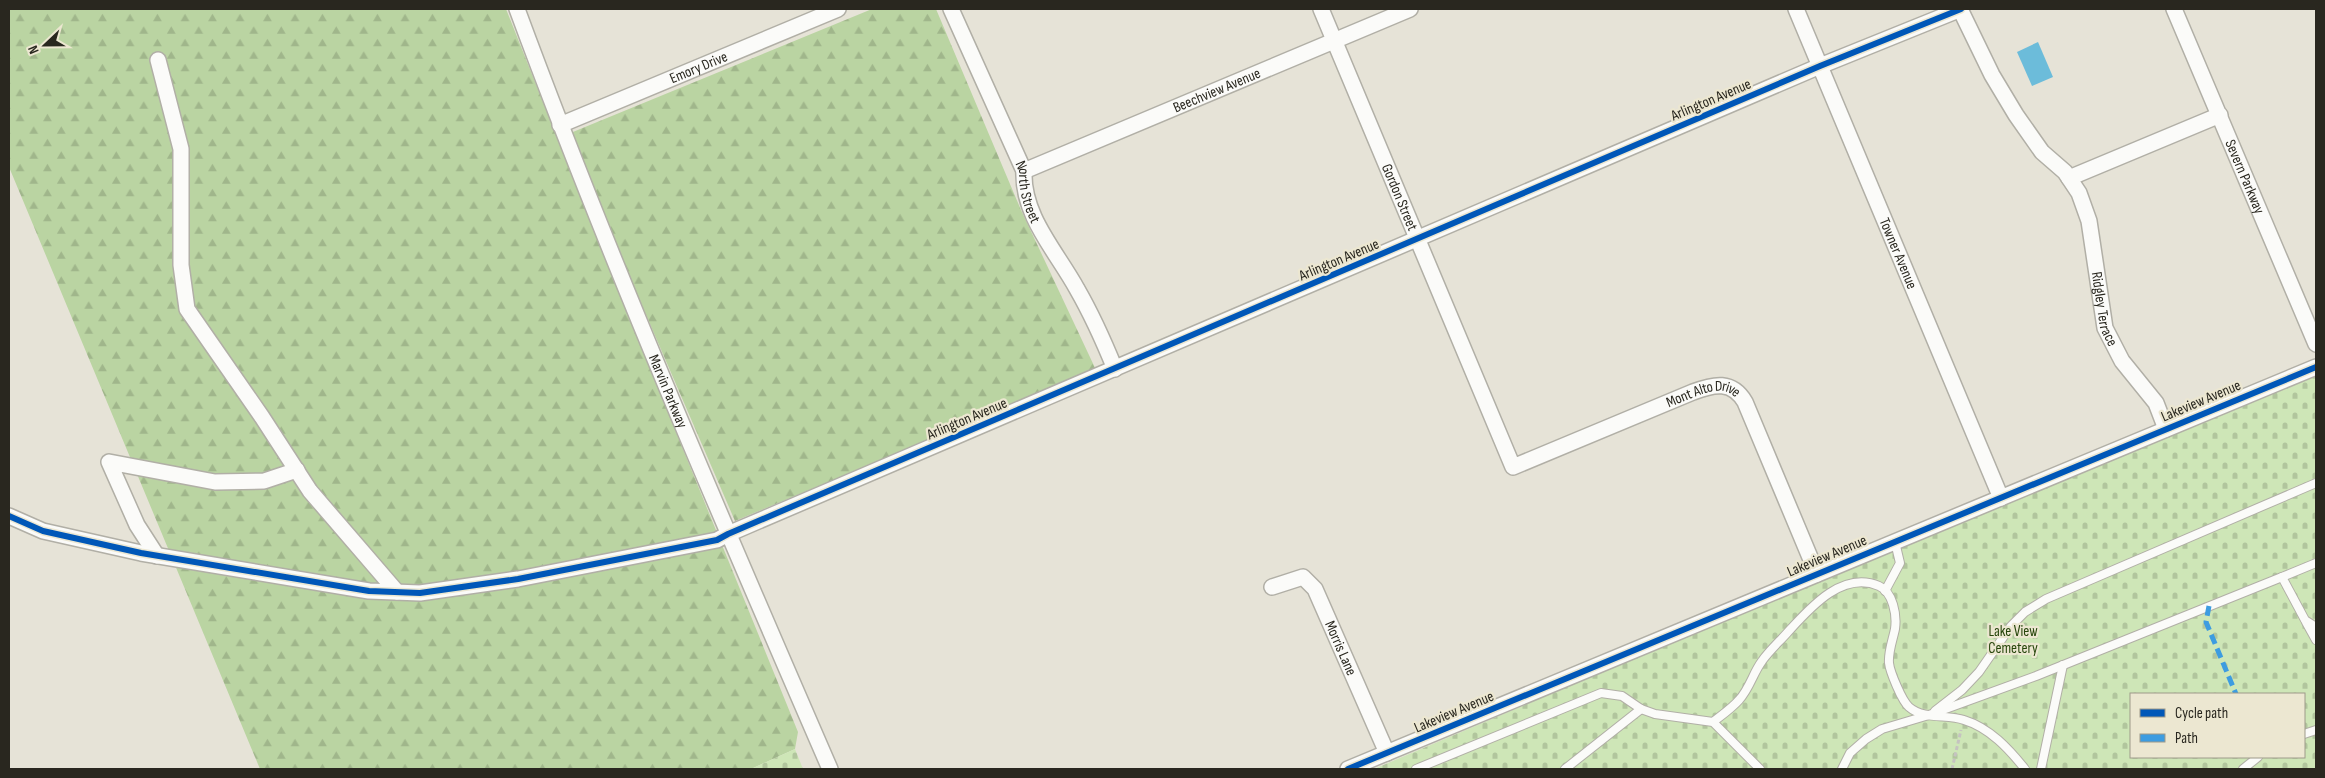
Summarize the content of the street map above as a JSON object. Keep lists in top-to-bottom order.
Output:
{
  "streets": {
    "street": [
      "Emory Drive",
      "Beechview Avenue",
      "Arlington Avenue",
      "Severn Parkway",
      "North Street",
      "Gordon Street",
      "Towner Avenue",
      "Ridgley Terrace",
      "Marvin Parkway",
      "Lakeview Avenue",
      "Mont Alto Drive",
      "Morris Lane"
    ]
  },
  "crossings": [
    ["Emory Drive", "Marvin Parkway"],
    ["Beechview Avenue", "North Street"],
    ["Beechview Avenue", "Gordon Street"],
    ["Arlington Avenue", "North Street"],
    ["Arlington Avenue", "Gordon Street"],
    ["Arlington Avenue", "Towner Avenue"],
    ["Arlington Avenue", "Ridgley Terrace"],
    ["Arlington Avenue", "Marvin Parkway"],
    ["Gordon Street", "Mont Alto Drive"],
    ["Towner Avenue", "Lakeview Avenue"],
    ["Ridgley Terrace", "Lakeview Avenue"],
    ["Lakeview Avenue", "Mont Alto Drive"],
    ["Lakeview Avenue", "Morris Lane"]
  ],
  "parks": ["Lake View Cemetery"],
  "legend": ["Cycle path", "Path"],
  "north": "left"
}
